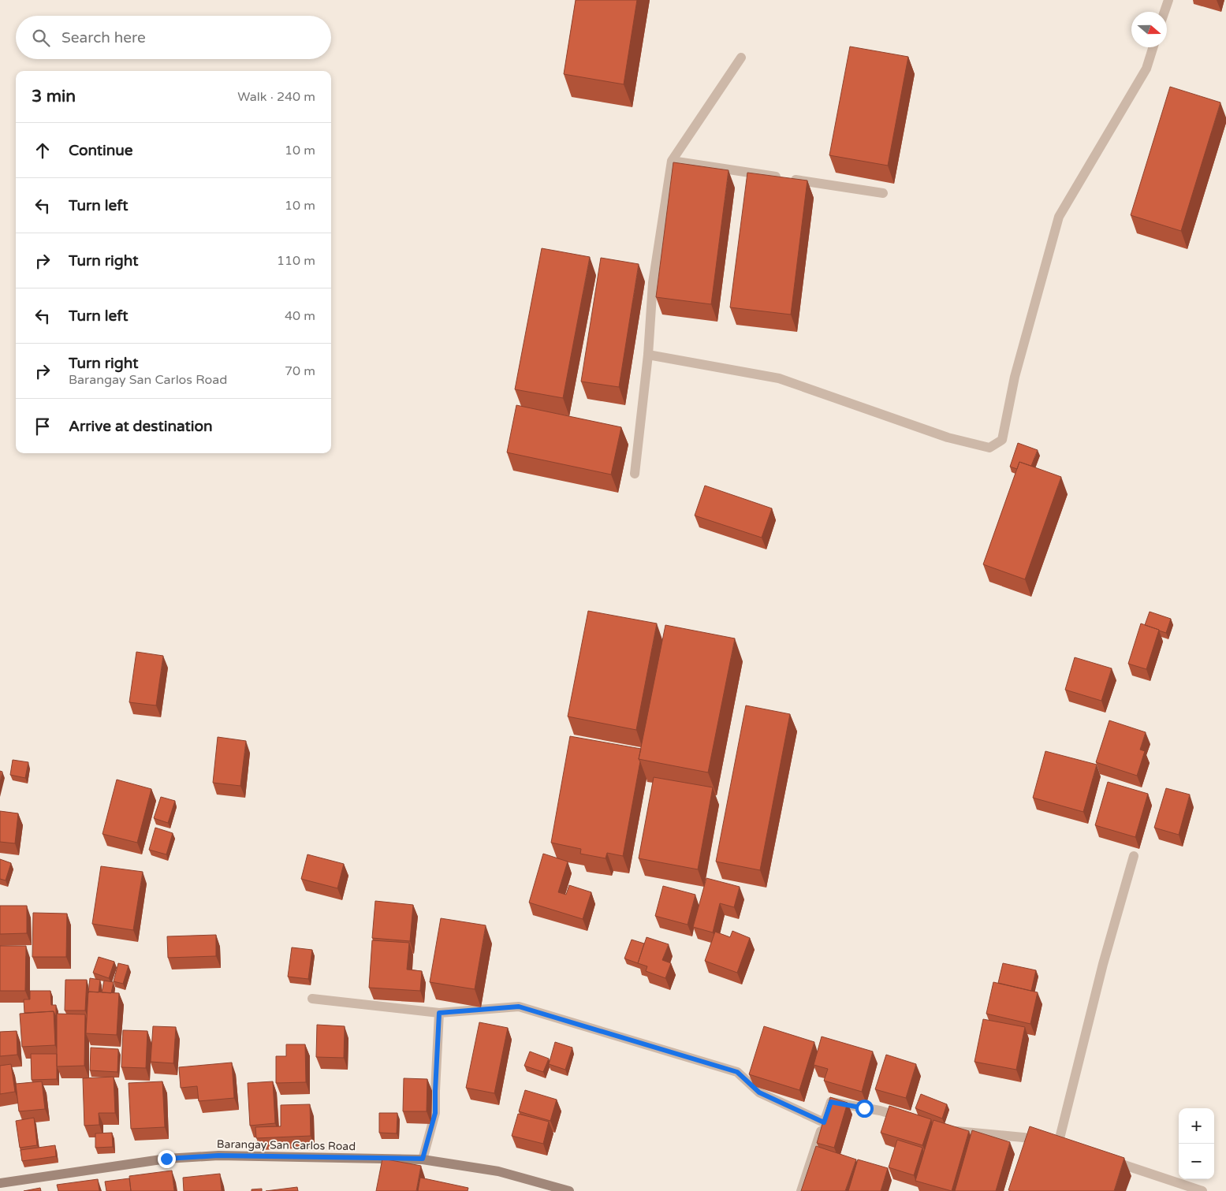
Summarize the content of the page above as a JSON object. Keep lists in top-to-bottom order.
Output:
{
  "streets": {
    "street": ["Barangay San Carlos Road"]
  },
  "north": "right",
  "page": {
    "search": "Search here",
    "heading": ["3 min", "Walk · 240 m"],
    "list": [
      ["Continue", "10 m"],
      ["Turn left", "10 m"],
      ["Turn right", "110 m"],
      ["Turn left", "40 m"],
      ["Turn right", "Barangay San Carlos Road", "70 m"],
      "Arrive at destination"
    ],
    "map_buttons": ["+", "−"]
  }
}
